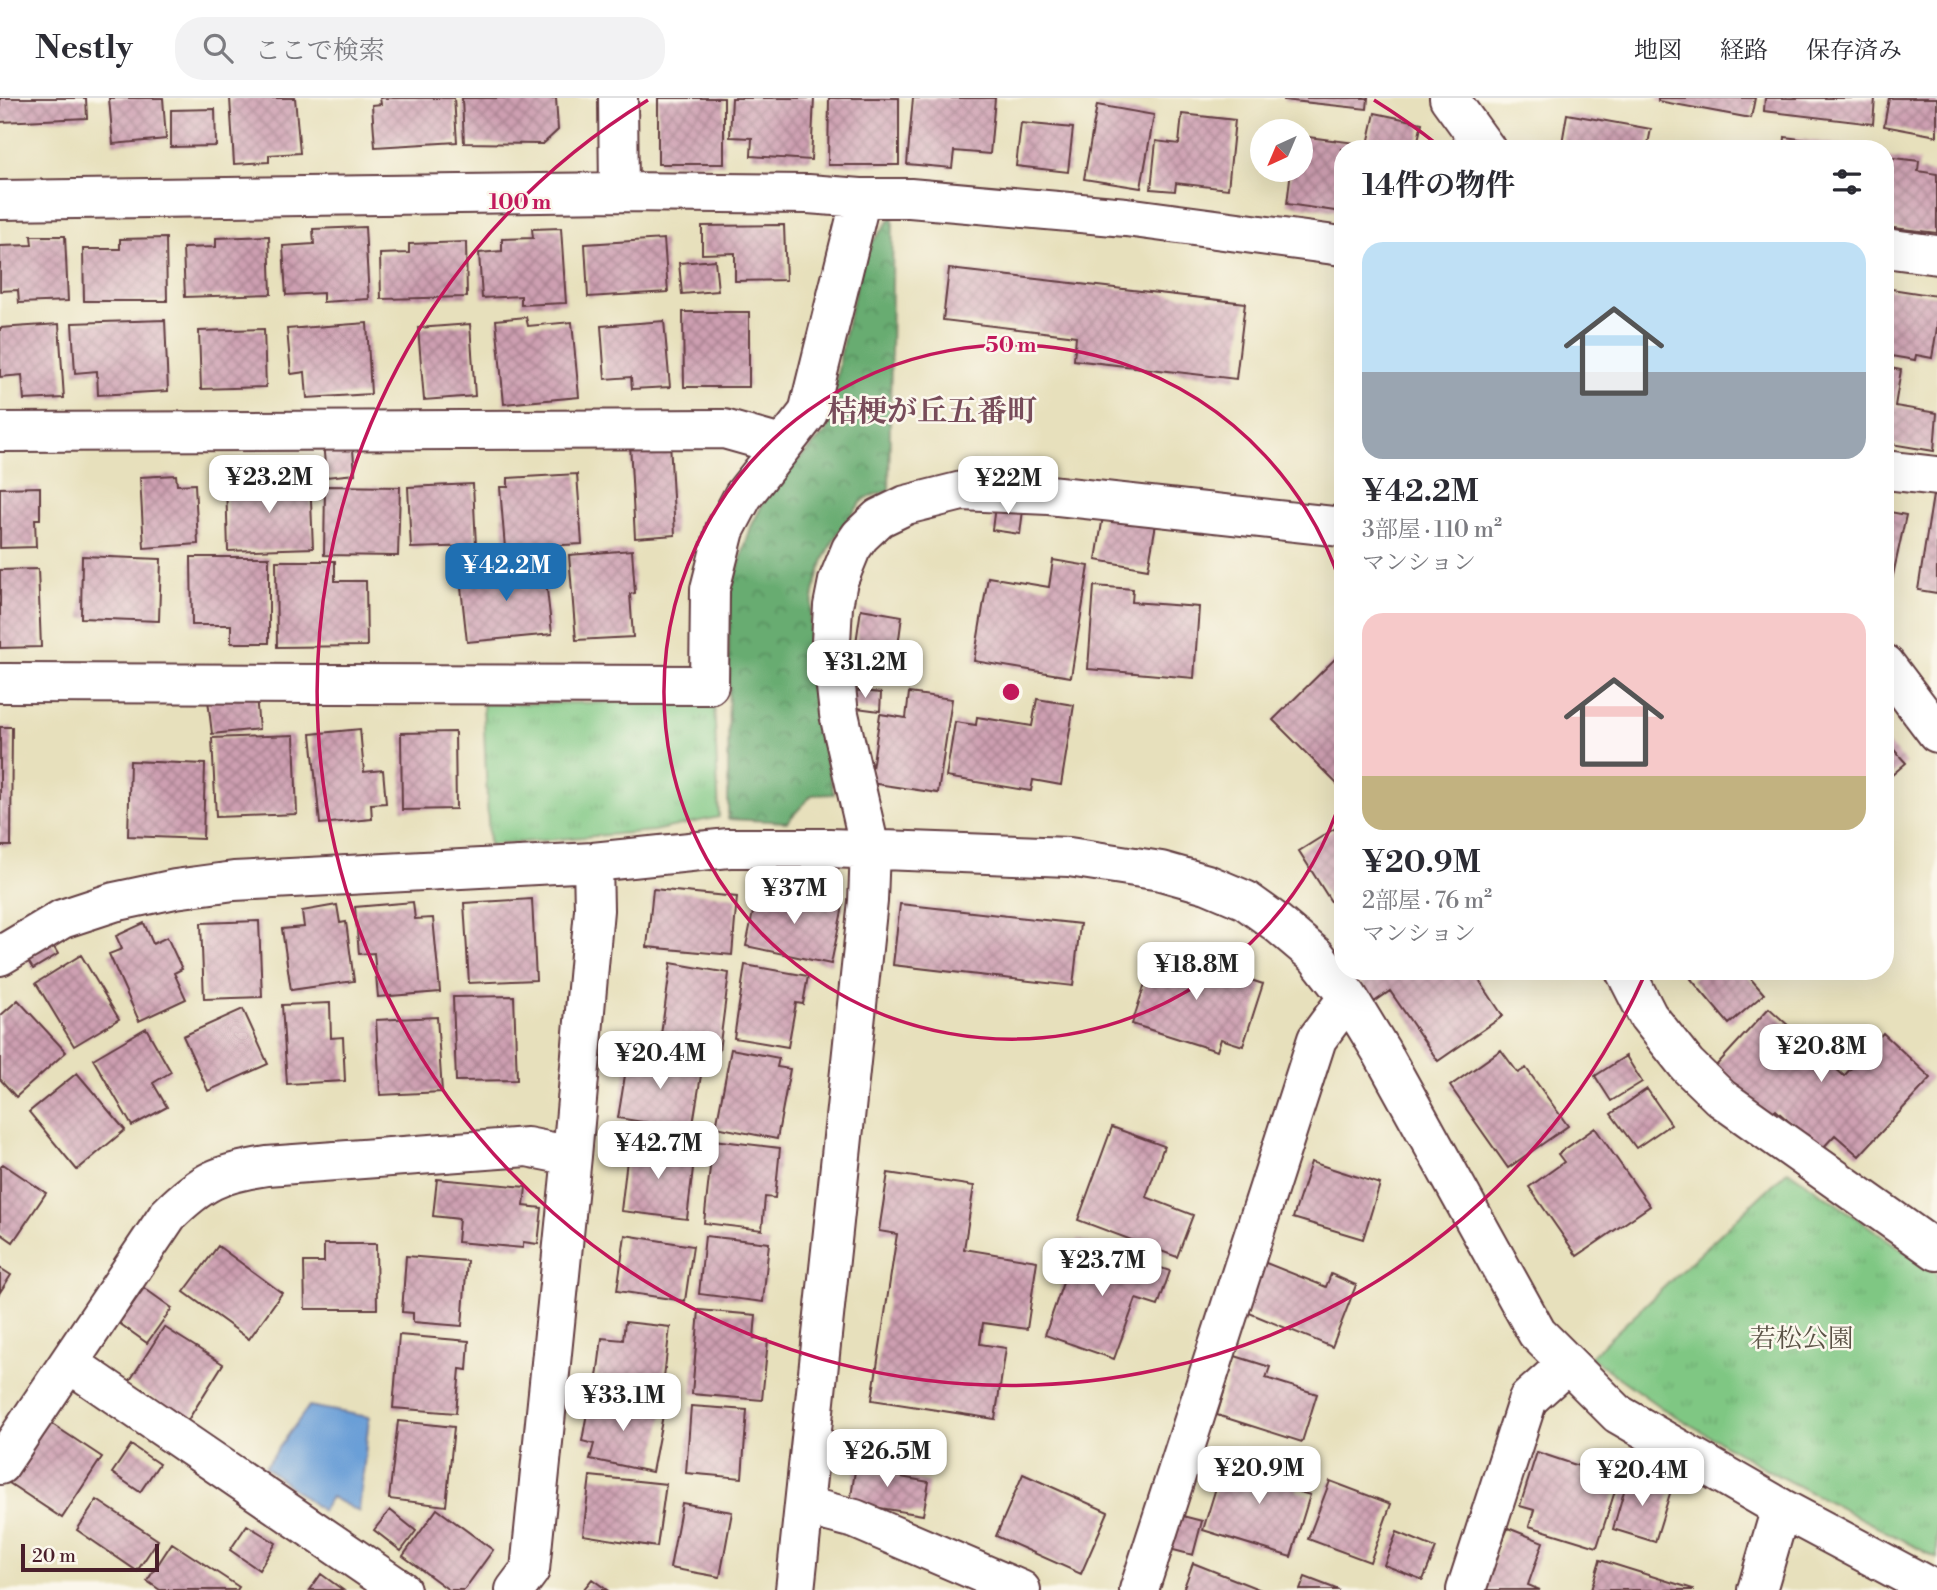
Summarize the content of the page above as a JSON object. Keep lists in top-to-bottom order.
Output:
{
  "districts": ["桔梗が丘五番町"],
  "parks": ["若松公園"],
  "scale_bar": "20 m",
  "north": "bottom left",
  "page": {
    "header": "Nestly",
    "search": "ここで検索",
    "nav": ["地図", "経路", "保存済み"],
    "heading": "14件の物件",
    "list": [
      {
        "name": "¥42.2M",
        "note": "3部屋 · 110 m² · マンション"
      },
      {
        "name": "¥20.9M",
        "note": "2部屋 · 76 m² · マンション"
      }
    ],
    "price": [
      "¥23.2M",
      "¥22M",
      "¥42.2M",
      "¥31.2M",
      "¥37M",
      "¥18.8M",
      "¥20.8M",
      "¥20.4M",
      "¥42.7M",
      "¥23.7M",
      "¥33.1M",
      "¥26.5M",
      "¥20.9M",
      "¥20.4M"
    ],
    "scale": "20 m"
  },
  "rings": ["100 m", "50 m"]
}
